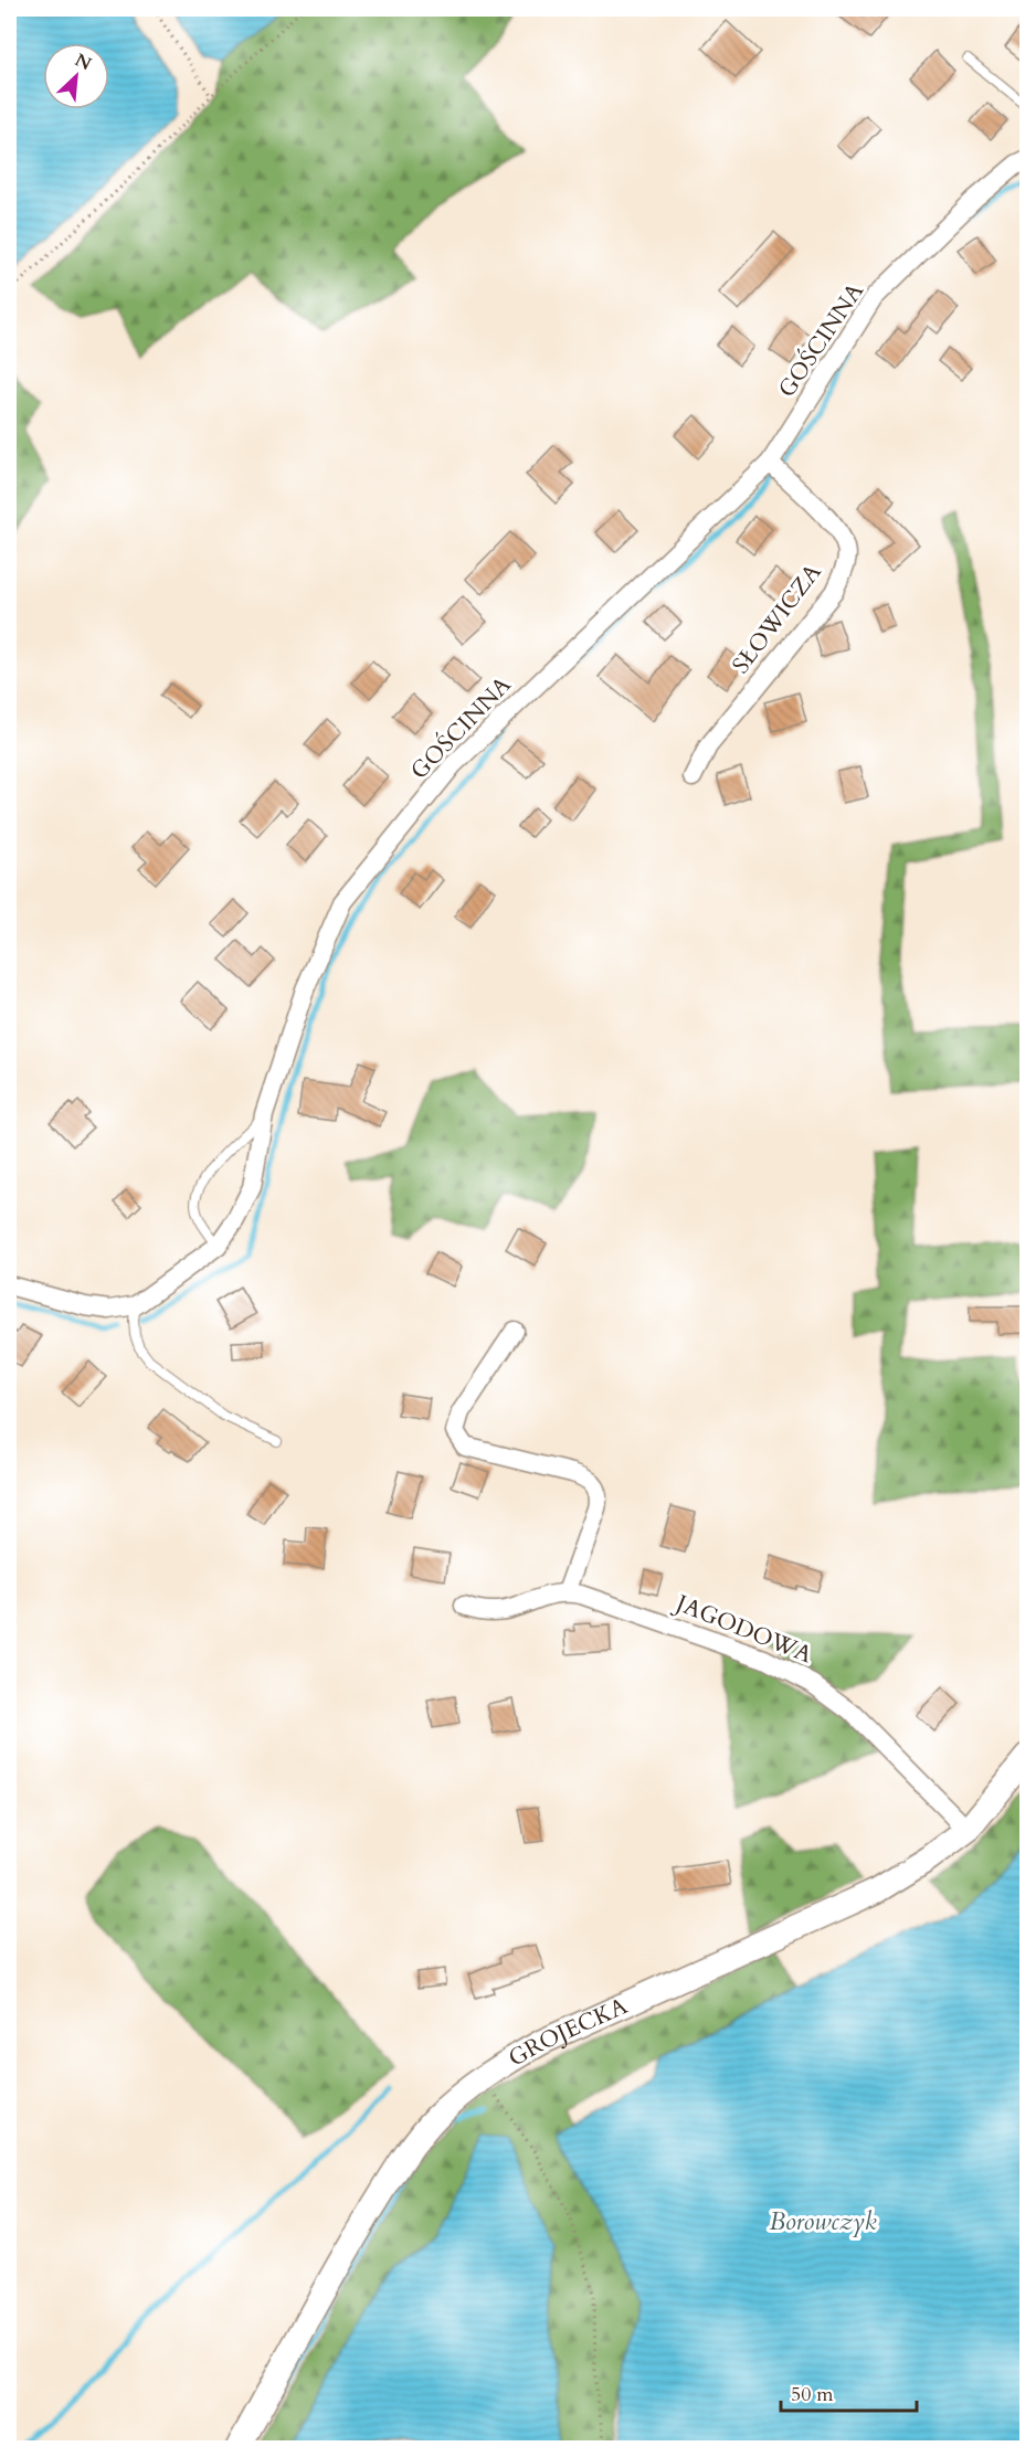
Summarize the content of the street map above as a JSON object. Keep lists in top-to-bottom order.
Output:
{
  "streets": {
    "street": [
      "GOŚCINNA",
      "SŁOWICZA",
      "JAGODOWA",
      "GROJECKA"
    ]
  },
  "crossings": [
    ["GOŚCINNA", "SŁOWICZA"],
    ["JAGODOWA", "GROJECKA"]
  ],
  "water": ["Borowczyk"],
  "scale_bar": "50 m",
  "north": "top right"
}
